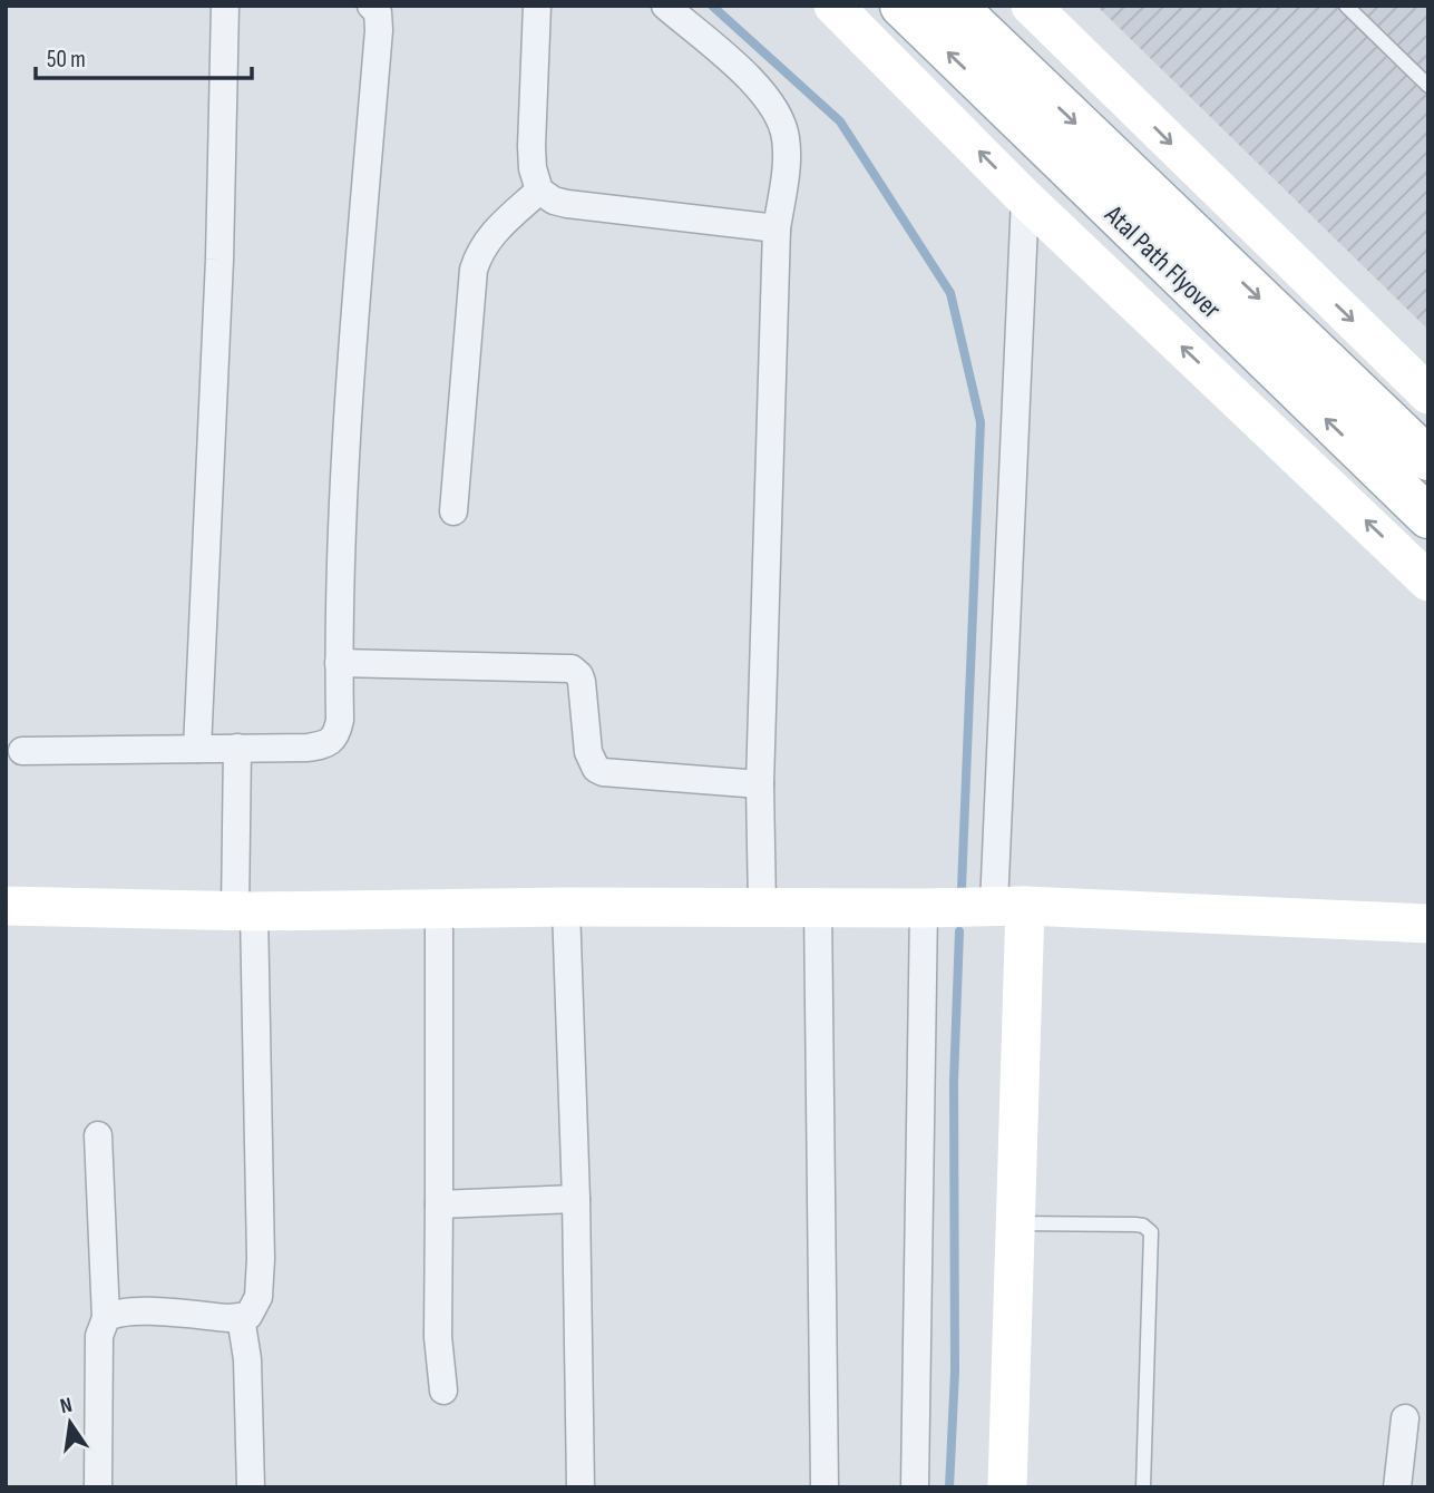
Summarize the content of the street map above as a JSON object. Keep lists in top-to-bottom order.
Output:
{
  "streets": {
    "main road": ["Atal Path Flyover"]
  },
  "scale_bar": "50 m",
  "north": "top"
}
